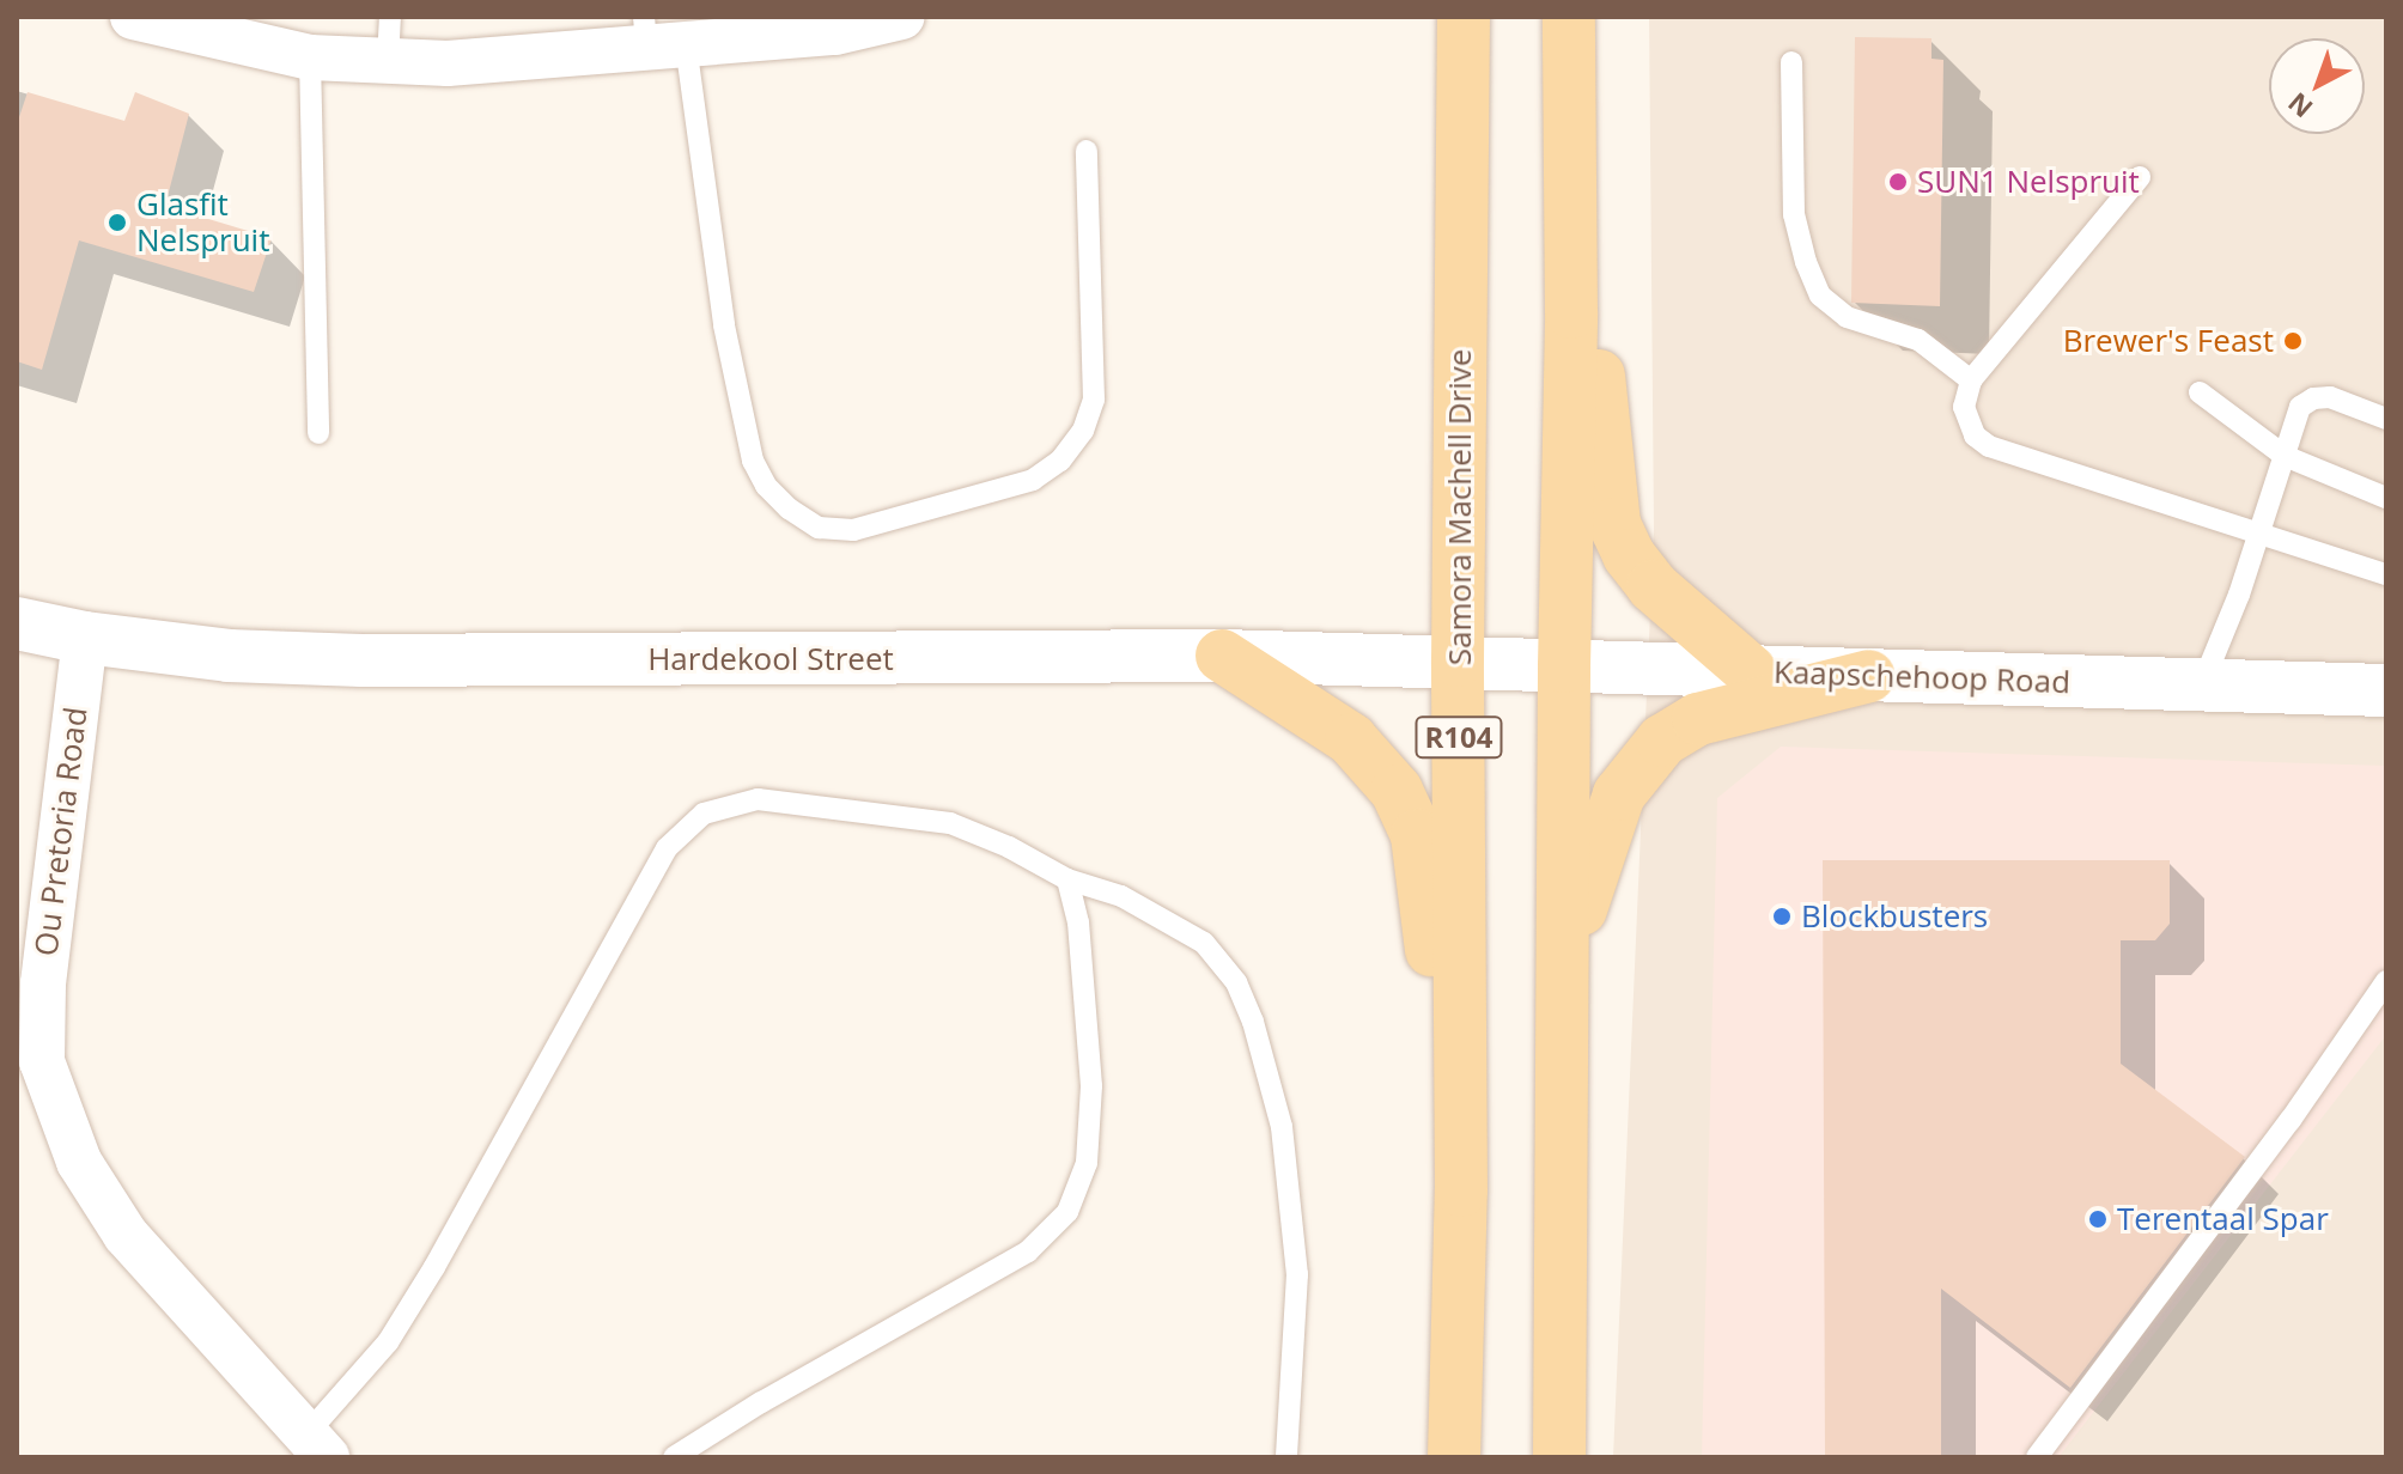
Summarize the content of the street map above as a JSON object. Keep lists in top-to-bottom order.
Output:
{
  "streets": {
    "main road": [
      "Samora Machell Drive",
      "Hardekool Street",
      "Kaapschehoop Road",
      "R104"
    ],
    "street": ["Ou Pretoria Road"]
  },
  "crossings": [
    ["Samora Machell Drive", "Hardekool Street"],
    ["Samora Machell Drive", "Kaapschehoop Road"],
    ["Hardekool Street", "Kaapschehoop Road"],
    ["Hardekool Street", "Ou Pretoria Road"]
  ],
  "places": [
    "SUN1 Nelspruit",
    "Glasfit Nelspruit",
    "Brewer's Feast",
    "Blockbusters",
    "Terentaal Spar"
  ],
  "north": "bottom left"
}
